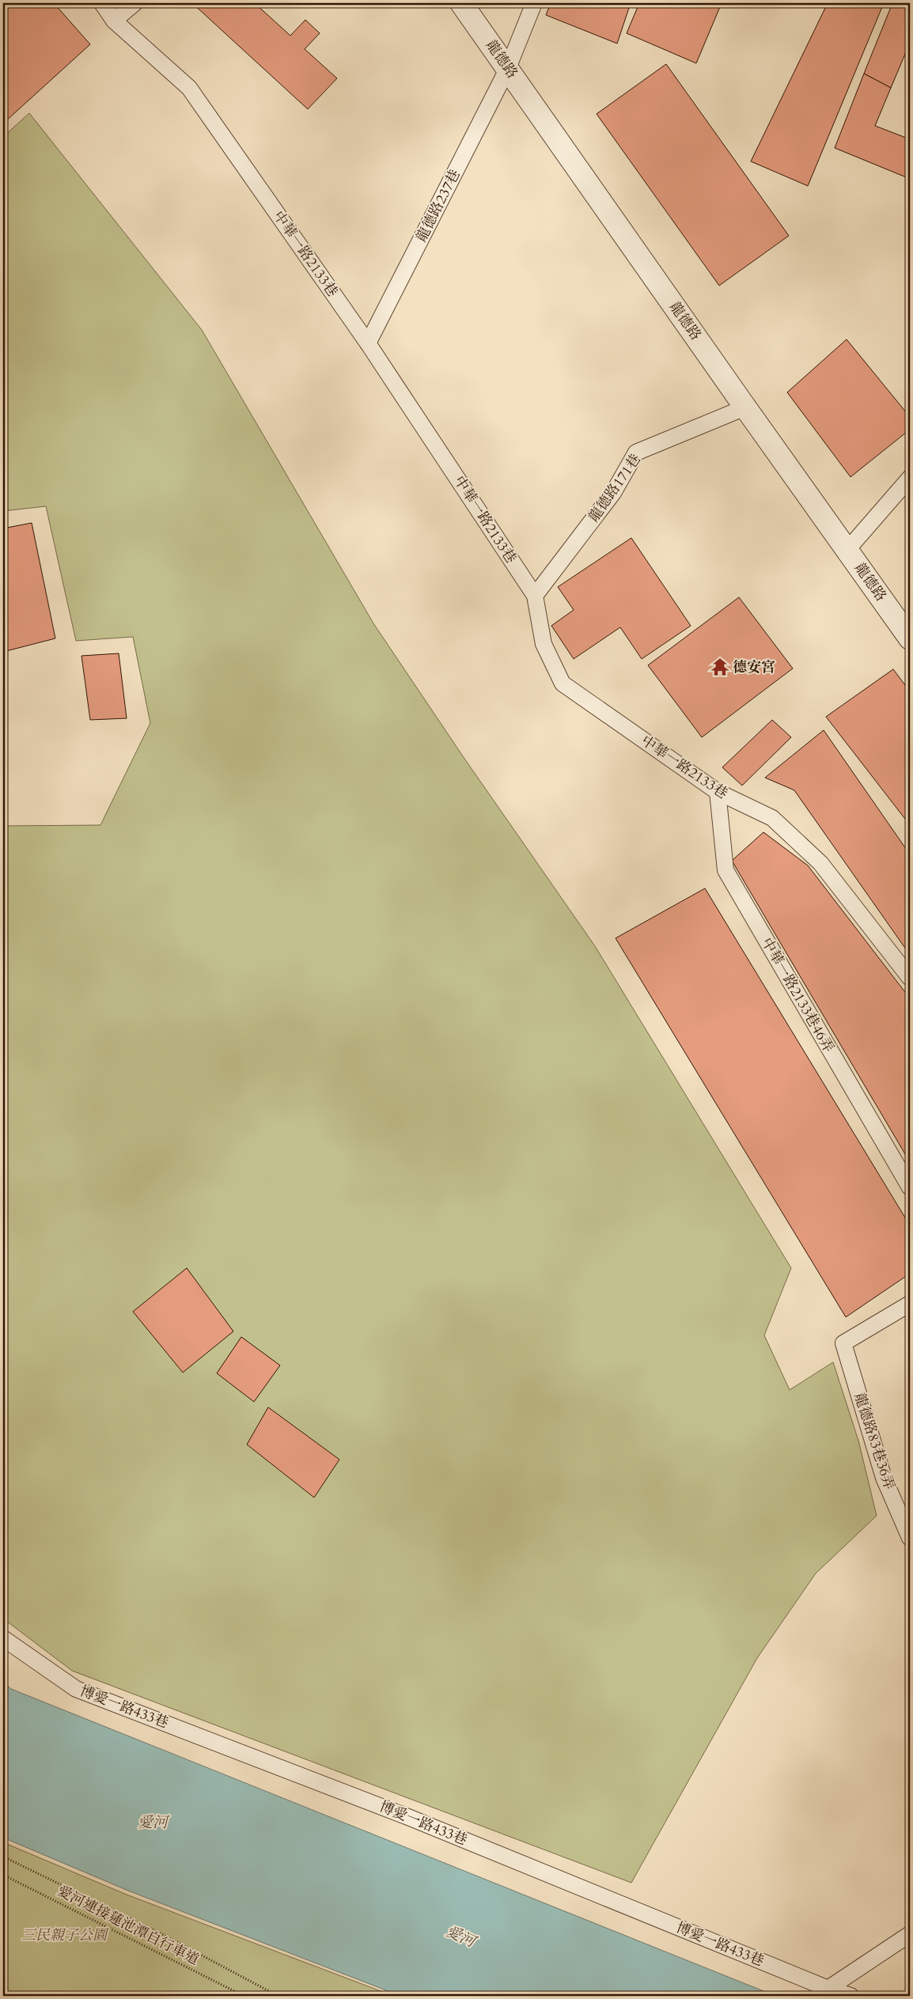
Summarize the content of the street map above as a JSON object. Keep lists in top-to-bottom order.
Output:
{
  "streets": {
    "street": ["龍德路"],
    "lane": [
      "龍德路237巷",
      "中華一路2133巷",
      "龍德路171巷",
      "中華一路2133巷46弄",
      "龍德路83巷36弄",
      "博愛一路433巷"
    ],
    "path": ["愛河連接蓮池潭自行車道"]
  },
  "crossings": [
    ["龍德路", "龍德路237巷"],
    ["龍德路", "龍德路171巷"],
    ["龍德路237巷", "中華一路2133巷"],
    ["中華一路2133巷", "龍德路171巷"],
    ["中華一路2133巷", "中華一路2133巷46弄"]
  ],
  "water": ["愛河"],
  "parks": ["三民親子公園"],
  "places": {
    "temple": ["德安宮"]
  }
}
